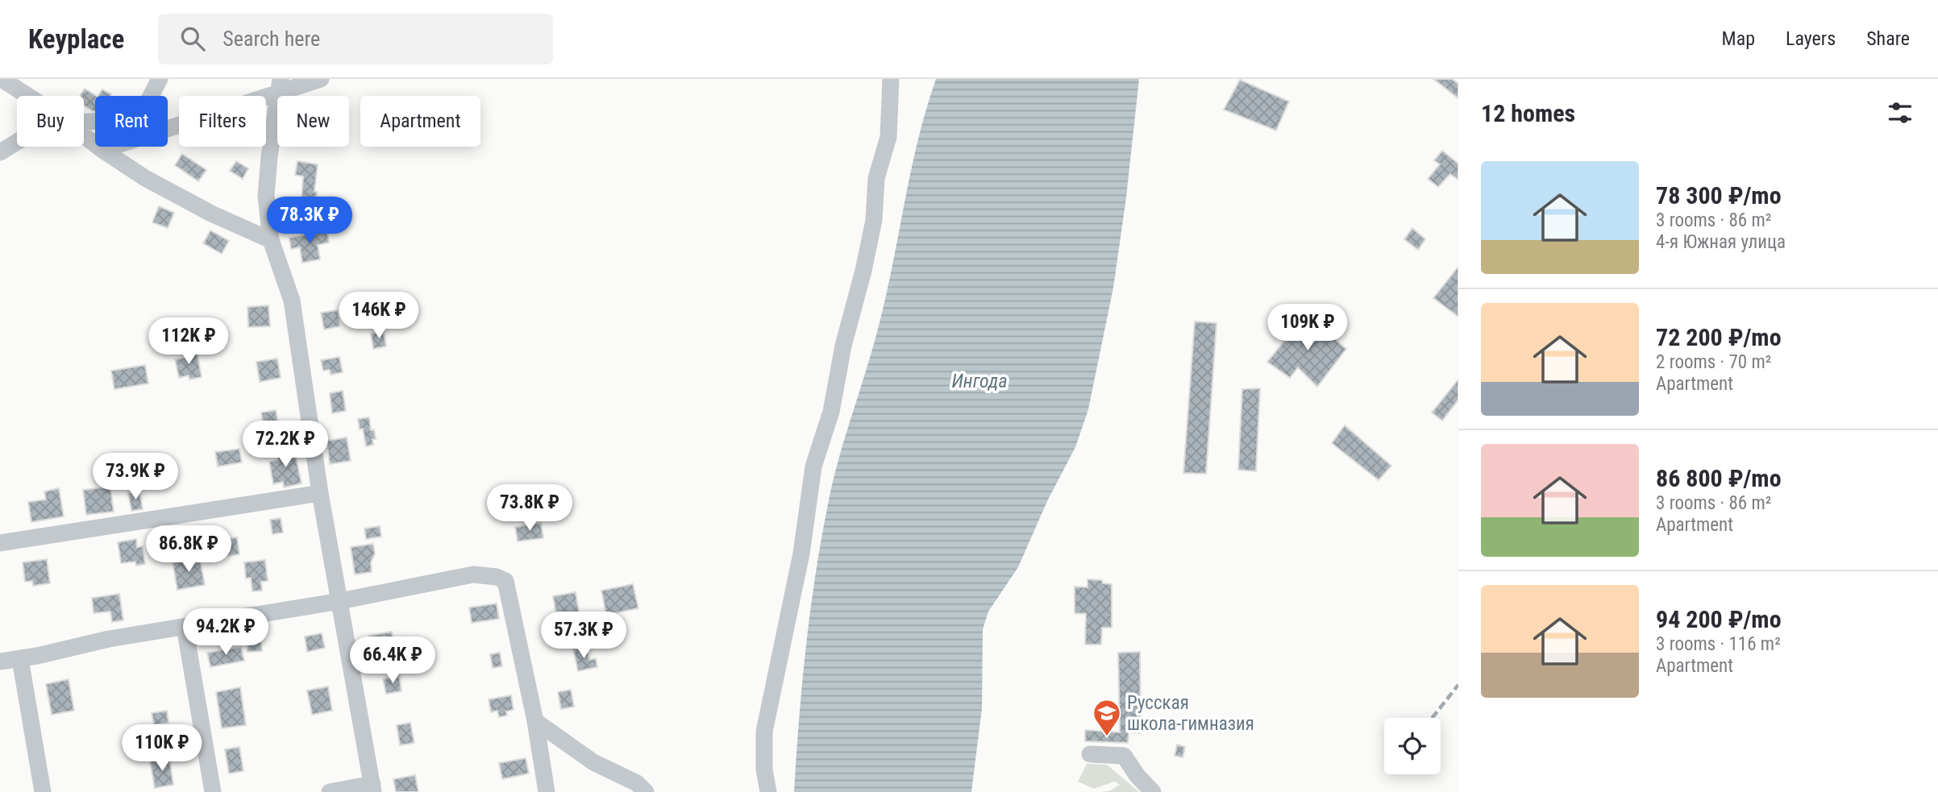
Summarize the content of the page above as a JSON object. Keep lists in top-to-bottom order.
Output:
{
  "water": ["Ингода"],
  "places": {
    "school or university": ["Русская школа-гимназия"]
  },
  "page": {
    "header": "Keyplace",
    "search": "Search here",
    "nav": ["Map", "Layers", "Share"],
    "heading": "12 homes",
    "chip": [
      "Buy",
      "Rent",
      "Filters",
      "New",
      "Apartment"
    ],
    "list": [
      {
        "name": "78 300 ₽/mo",
        "note": "3 rooms · 86 m² · 4-я Южная улица"
      },
      {
        "name": "72 200 ₽/mo",
        "note": "2 rooms · 70 m² · Apartment"
      },
      {
        "name": "86 800 ₽/mo",
        "note": "3 rooms · 86 m² · Apartment"
      },
      {
        "name": "94 200 ₽/mo",
        "note": "3 rooms · 116 m² · Apartment"
      }
    ],
    "price": [
      "78.3K ₽",
      "146K ₽",
      "109K ₽",
      "112K ₽",
      "72.2K ₽",
      "73.9K ₽",
      "73.8K ₽",
      "86.8K ₽",
      "94.2K ₽",
      "57.3K ₽",
      "66.4K ₽",
      "110K ₽"
    ]
  }
}
